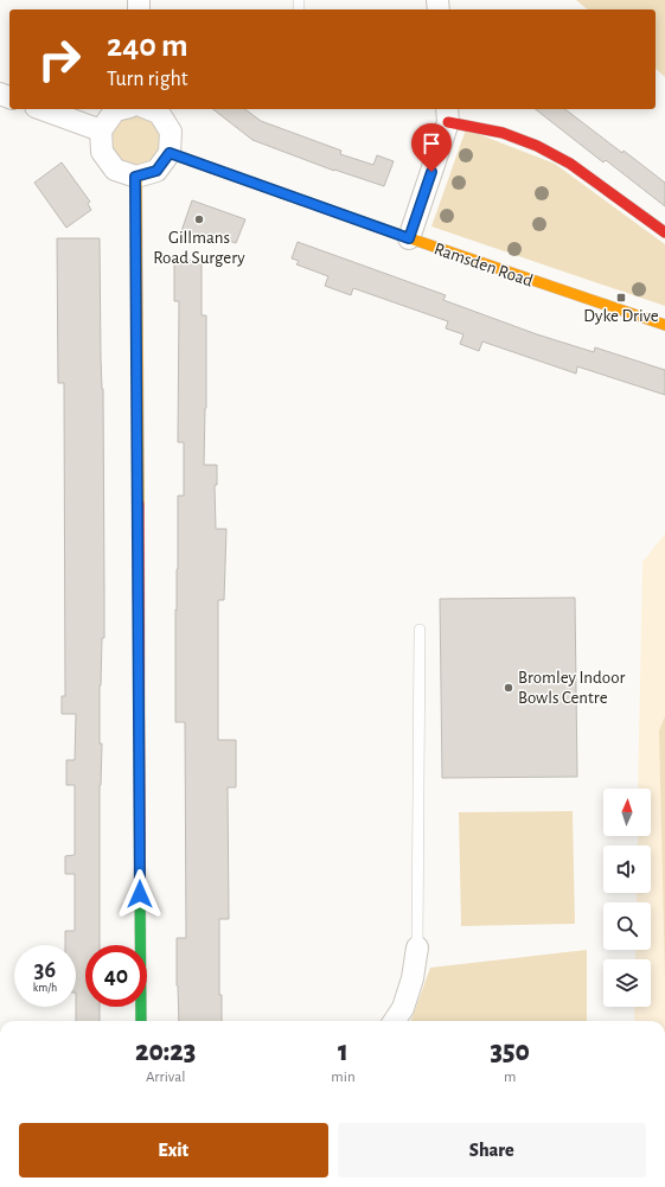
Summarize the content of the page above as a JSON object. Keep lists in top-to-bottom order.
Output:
{
  "streets": {
    "street": ["Ramsden Road"]
  },
  "places": {
    "other": ["Gillmans Road Surgery", "Bromley Indoor Bowls Centre"],
    "transit": ["Dyke Drive"]
  },
  "north": "top",
  "page": {
    "turn": ["240 m", "Turn right"],
    "speed": "36 km/h",
    "limit": "40",
    "eta": [
      "20:23",
      "Arrival",
      "1",
      "min",
      "350",
      "m"
    ],
    "buttons": ["Exit", "Share"]
  }
}
